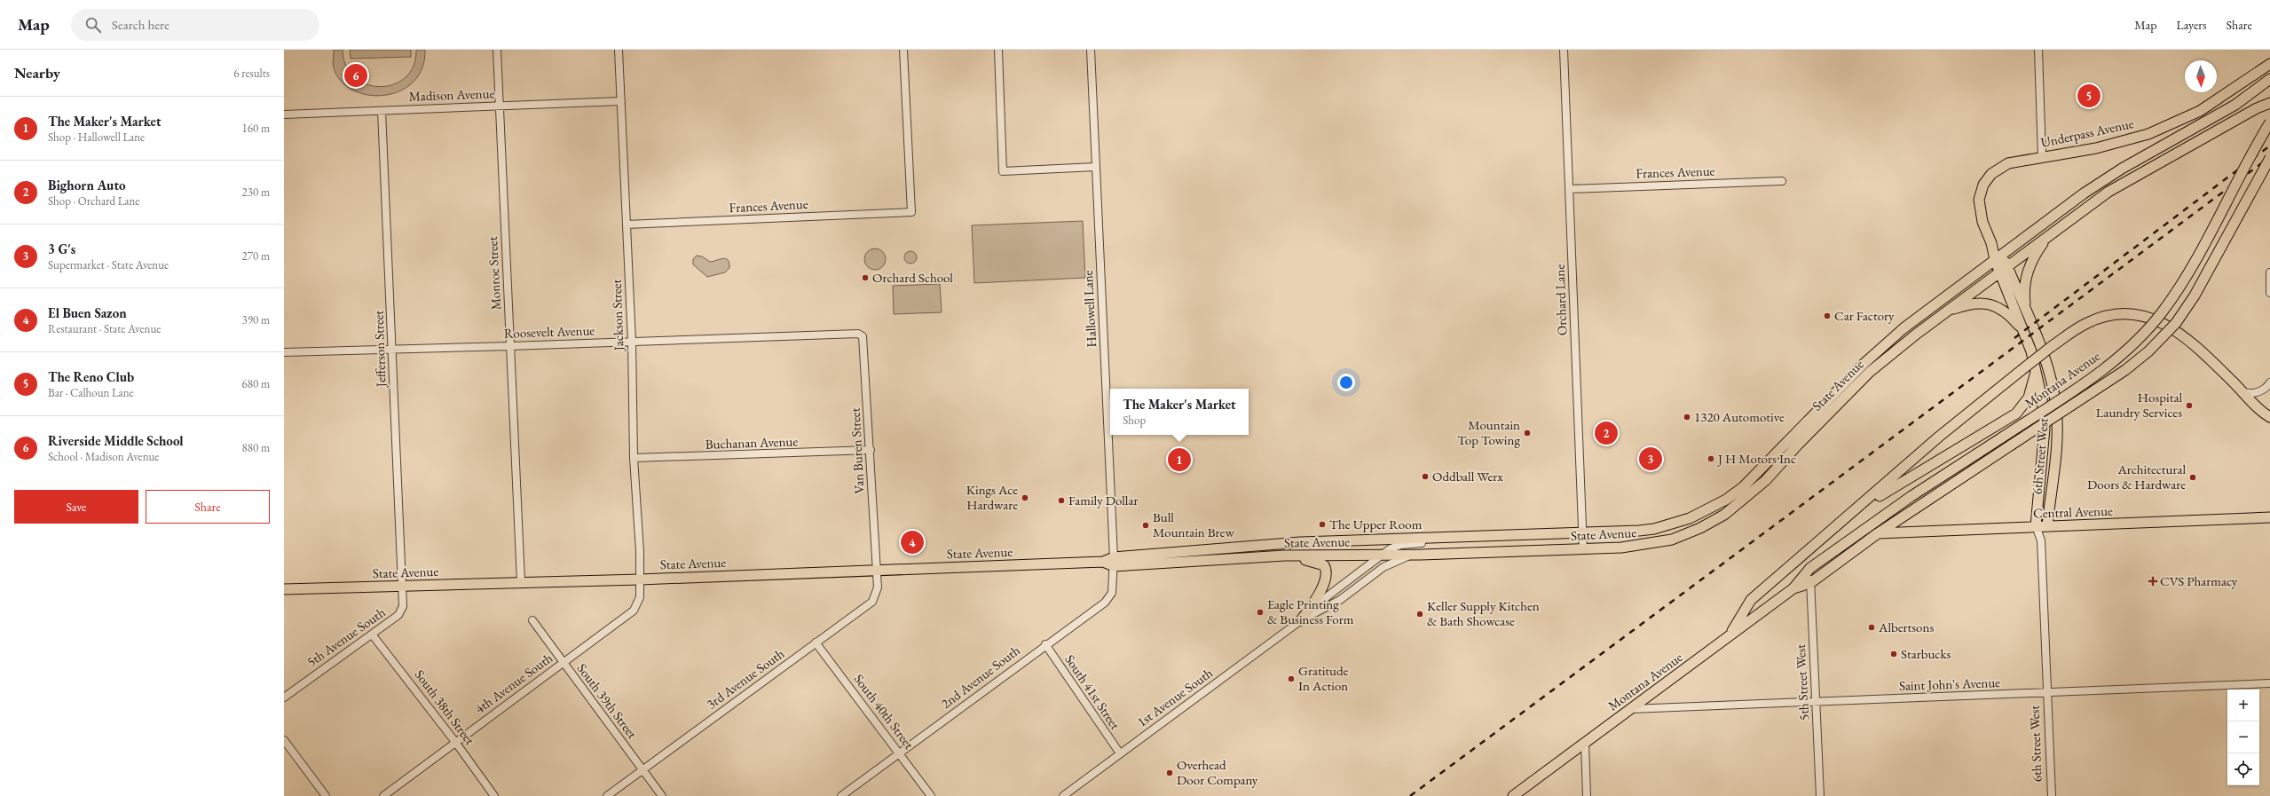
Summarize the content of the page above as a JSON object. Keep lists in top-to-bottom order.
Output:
{
  "streets": {
    "main road": [
      "Underpass Avenue",
      "Montana Avenue",
      "State Avenue",
      "6th Street West",
      "Central Avenue"
    ],
    "street": [
      "Madison Avenue",
      "Frances Avenue",
      "Monroe Street",
      "Orchard Lane",
      "Hallowell Lane",
      "Jackson Street",
      "Roosevelt Avenue",
      "Jefferson Street",
      "Buchanan Avenue",
      "Van Buren Street",
      "5th Avenue South",
      "2nd Avenue South",
      "3rd Avenue South",
      "5th Street West",
      "4th Avenue South",
      "Saint John's Avenue",
      "South 41st Street",
      "1st Avenue South",
      "South 39th Street",
      "South 38th Street",
      "South 40th Street"
    ]
  },
  "crossings": [
    ["Madison Avenue", "Monroe Street"],
    ["Madison Avenue", "Jackson Street"],
    ["Madison Avenue", "Jefferson Street"],
    ["Underpass Avenue", "State Avenue"],
    ["Underpass Avenue", "6th Street West"],
    ["Frances Avenue", "Orchard Lane"],
    ["Frances Avenue", "Jackson Street"],
    ["Monroe Street", "Roosevelt Avenue"],
    ["Monroe Street", "State Avenue"],
    ["Orchard Lane", "State Avenue"],
    ["Hallowell Lane", "State Avenue"],
    ["Hallowell Lane", "2nd Avenue South"],
    ["Jackson Street", "Roosevelt Avenue"],
    ["Jackson Street", "State Avenue"],
    ["Jackson Street", "Buchanan Avenue"],
    ["Jackson Street", "4th Avenue South"],
    ["Roosevelt Avenue", "Jefferson Street"],
    ["Roosevelt Avenue", "Van Buren Street"],
    ["Jefferson Street", "State Avenue"],
    ["Jefferson Street", "5th Avenue South"],
    ["Montana Avenue", "Central Avenue"],
    ["Montana Avenue", "5th Street West"],
    ["Montana Avenue", "Saint John's Avenue"],
    ["State Avenue", "Van Buren Street"],
    ["State Avenue", "6th Street West"],
    ["State Avenue", "5th Avenue South"],
    ["State Avenue", "2nd Avenue South"],
    ["State Avenue", "3rd Avenue South"],
    ["State Avenue", "4th Avenue South"],
    ["State Avenue", "1st Avenue South"],
    ["Buchanan Avenue", "Van Buren Street"],
    ["Van Buren Street", "3rd Avenue South"],
    ["6th Street West", "Central Avenue"],
    ["6th Street West", "Saint John's Avenue"],
    ["5th Avenue South", "South 38th Street"],
    ["2nd Avenue South", "South 41st Street"],
    ["2nd Avenue South", "South 40th Street"],
    ["3rd Avenue South", "South 39th Street"],
    ["3rd Avenue South", "South 40th Street"],
    ["5th Street West", "Saint John's Avenue"],
    ["4th Avenue South", "South 39th Street"],
    ["4th Avenue South", "South 38th Street"],
    ["South 41st Street", "1st Avenue South"]
  ],
  "places": {
    "other": [
      "Orchard School",
      "Car Factory",
      "Hospital Laundry Services",
      "1320 Automotive",
      "Mountain Top Towing",
      "J H Motors Inc",
      "Oddball Werx",
      "Architectural Doors & Hardware",
      "Kings Ace Hardware",
      "Family Dollar",
      "The Upper Room",
      "Bull Mountain Brew",
      "Eagle Printing & Business Form",
      "Keller Supply Kitchen & Bath Showcase",
      "Albertsons",
      "Starbucks",
      "Gratitude In Action",
      "Overhead Door Company"
    ],
    "health": ["CVS Pharmacy"]
  },
  "north": "bottom",
  "page": {
    "header": "Map",
    "search": "Search here",
    "nav": ["Map", "Layers", "Share"],
    "heading": ["Nearby", "6 results"],
    "pins": [
      "6",
      "5",
      "2",
      "3",
      "1",
      "4"
    ],
    "list": [
      {
        "mark": "1",
        "name": "The Maker's Market",
        "note": "Shop · Hallowell Lane",
        "value": "160 m"
      },
      {
        "mark": "2",
        "name": "Bighorn Auto",
        "note": "Shop · Orchard Lane",
        "value": "230 m"
      },
      {
        "mark": "3",
        "name": "3 G's",
        "note": "Supermarket · State Avenue",
        "value": "270 m"
      },
      {
        "mark": "4",
        "name": "El Buen Sazon",
        "note": "Restaurant · State Avenue",
        "value": "390 m"
      },
      {
        "mark": "5",
        "name": "The Reno Club",
        "note": "Bar · Calhoun Lane",
        "value": "680 m"
      },
      {
        "mark": "6",
        "name": "Riverside Middle School",
        "note": "School · Madison Avenue",
        "value": "880 m"
      }
    ],
    "popup": ["The Maker's Market", "Shop"],
    "buttons": ["Save", "Share"],
    "map_buttons": ["+", "−"]
  }
}
